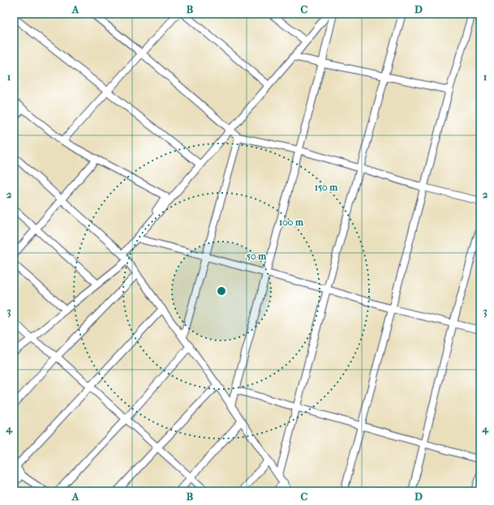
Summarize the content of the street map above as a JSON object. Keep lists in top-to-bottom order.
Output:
{
  "grid": {
    "columns": [
      "A",
      "B",
      "C",
      "D"
    ],
    "rows": [
      "1",
      "2",
      "3",
      "4"
    ]
  },
  "rings": ["150 m", "100 m", "50 m"]
}
